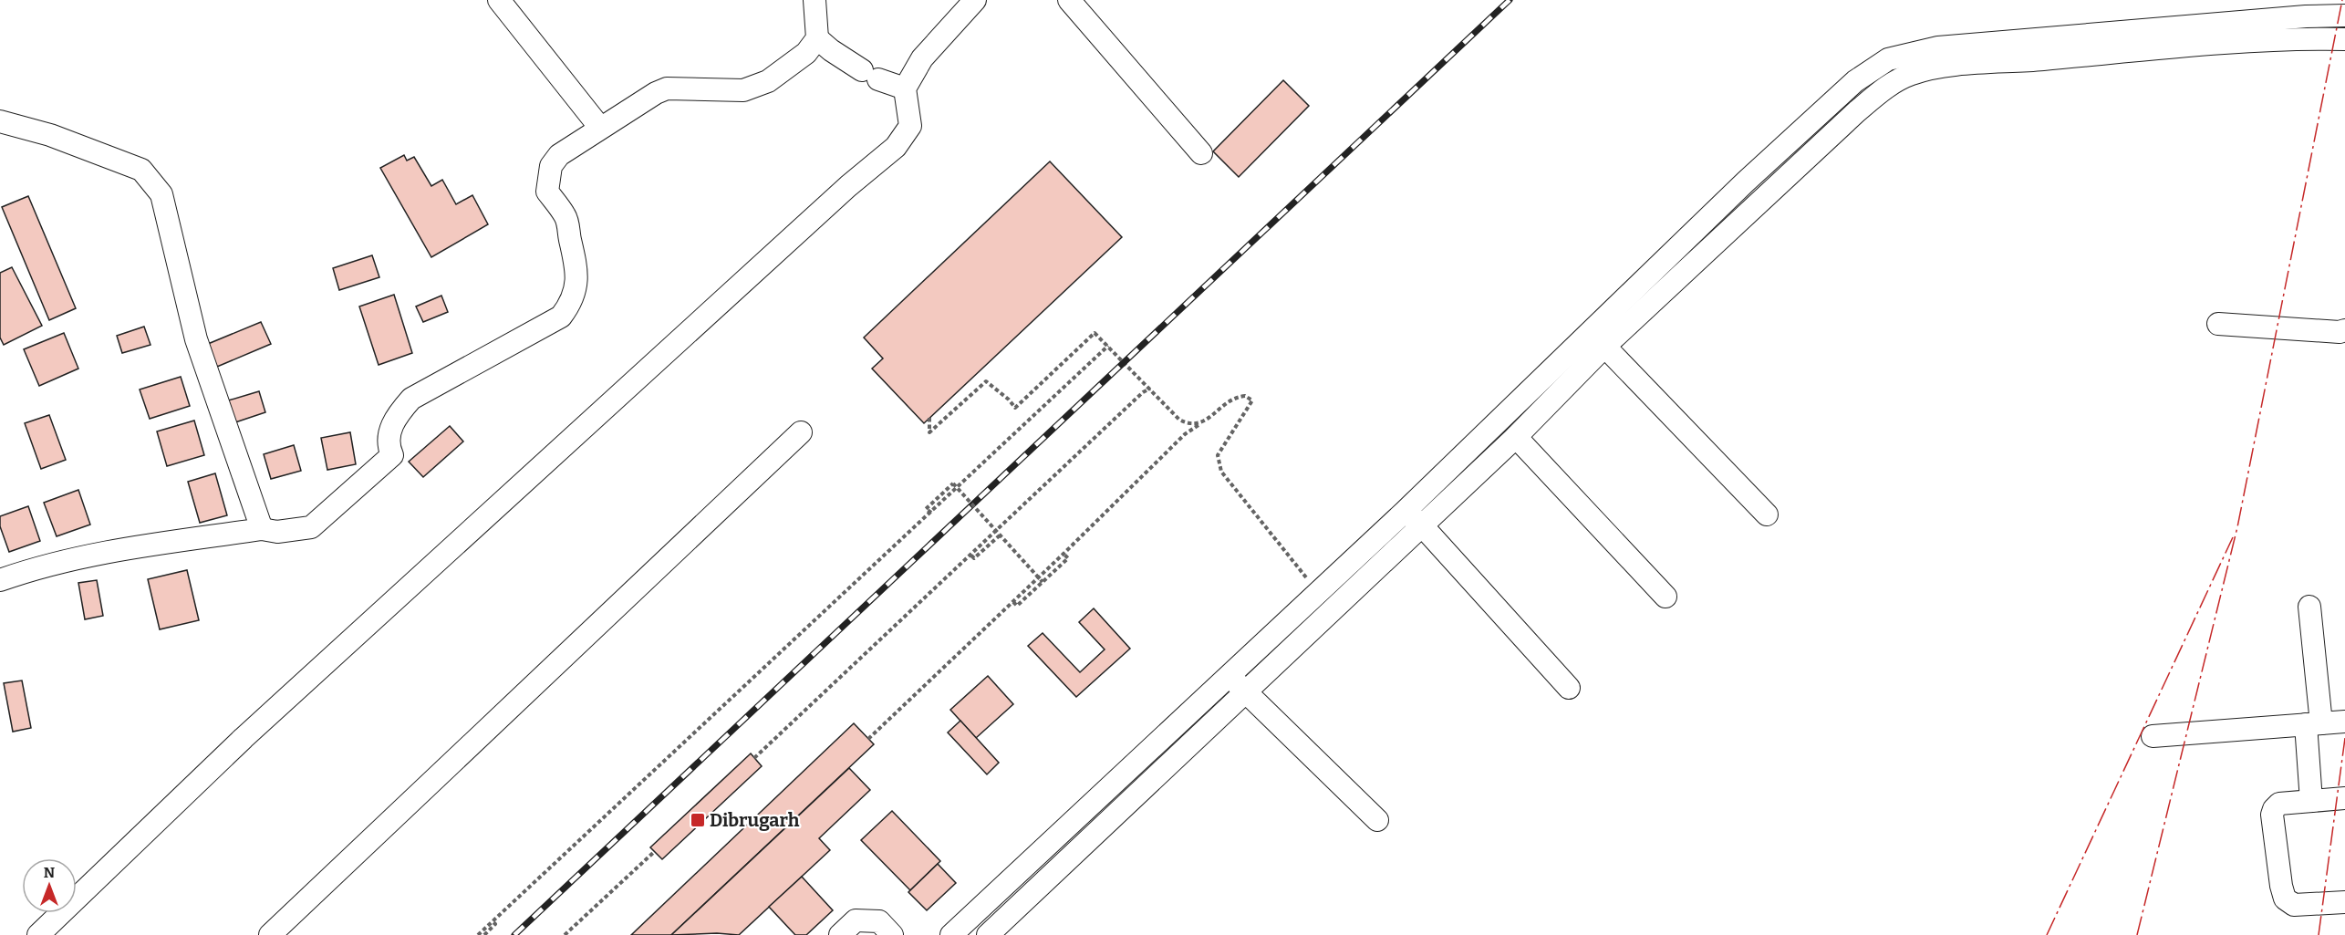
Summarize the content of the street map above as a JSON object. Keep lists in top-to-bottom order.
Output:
{
  "places": {
    "transit": ["Dibrugarh"]
  },
  "north": "top"
}
